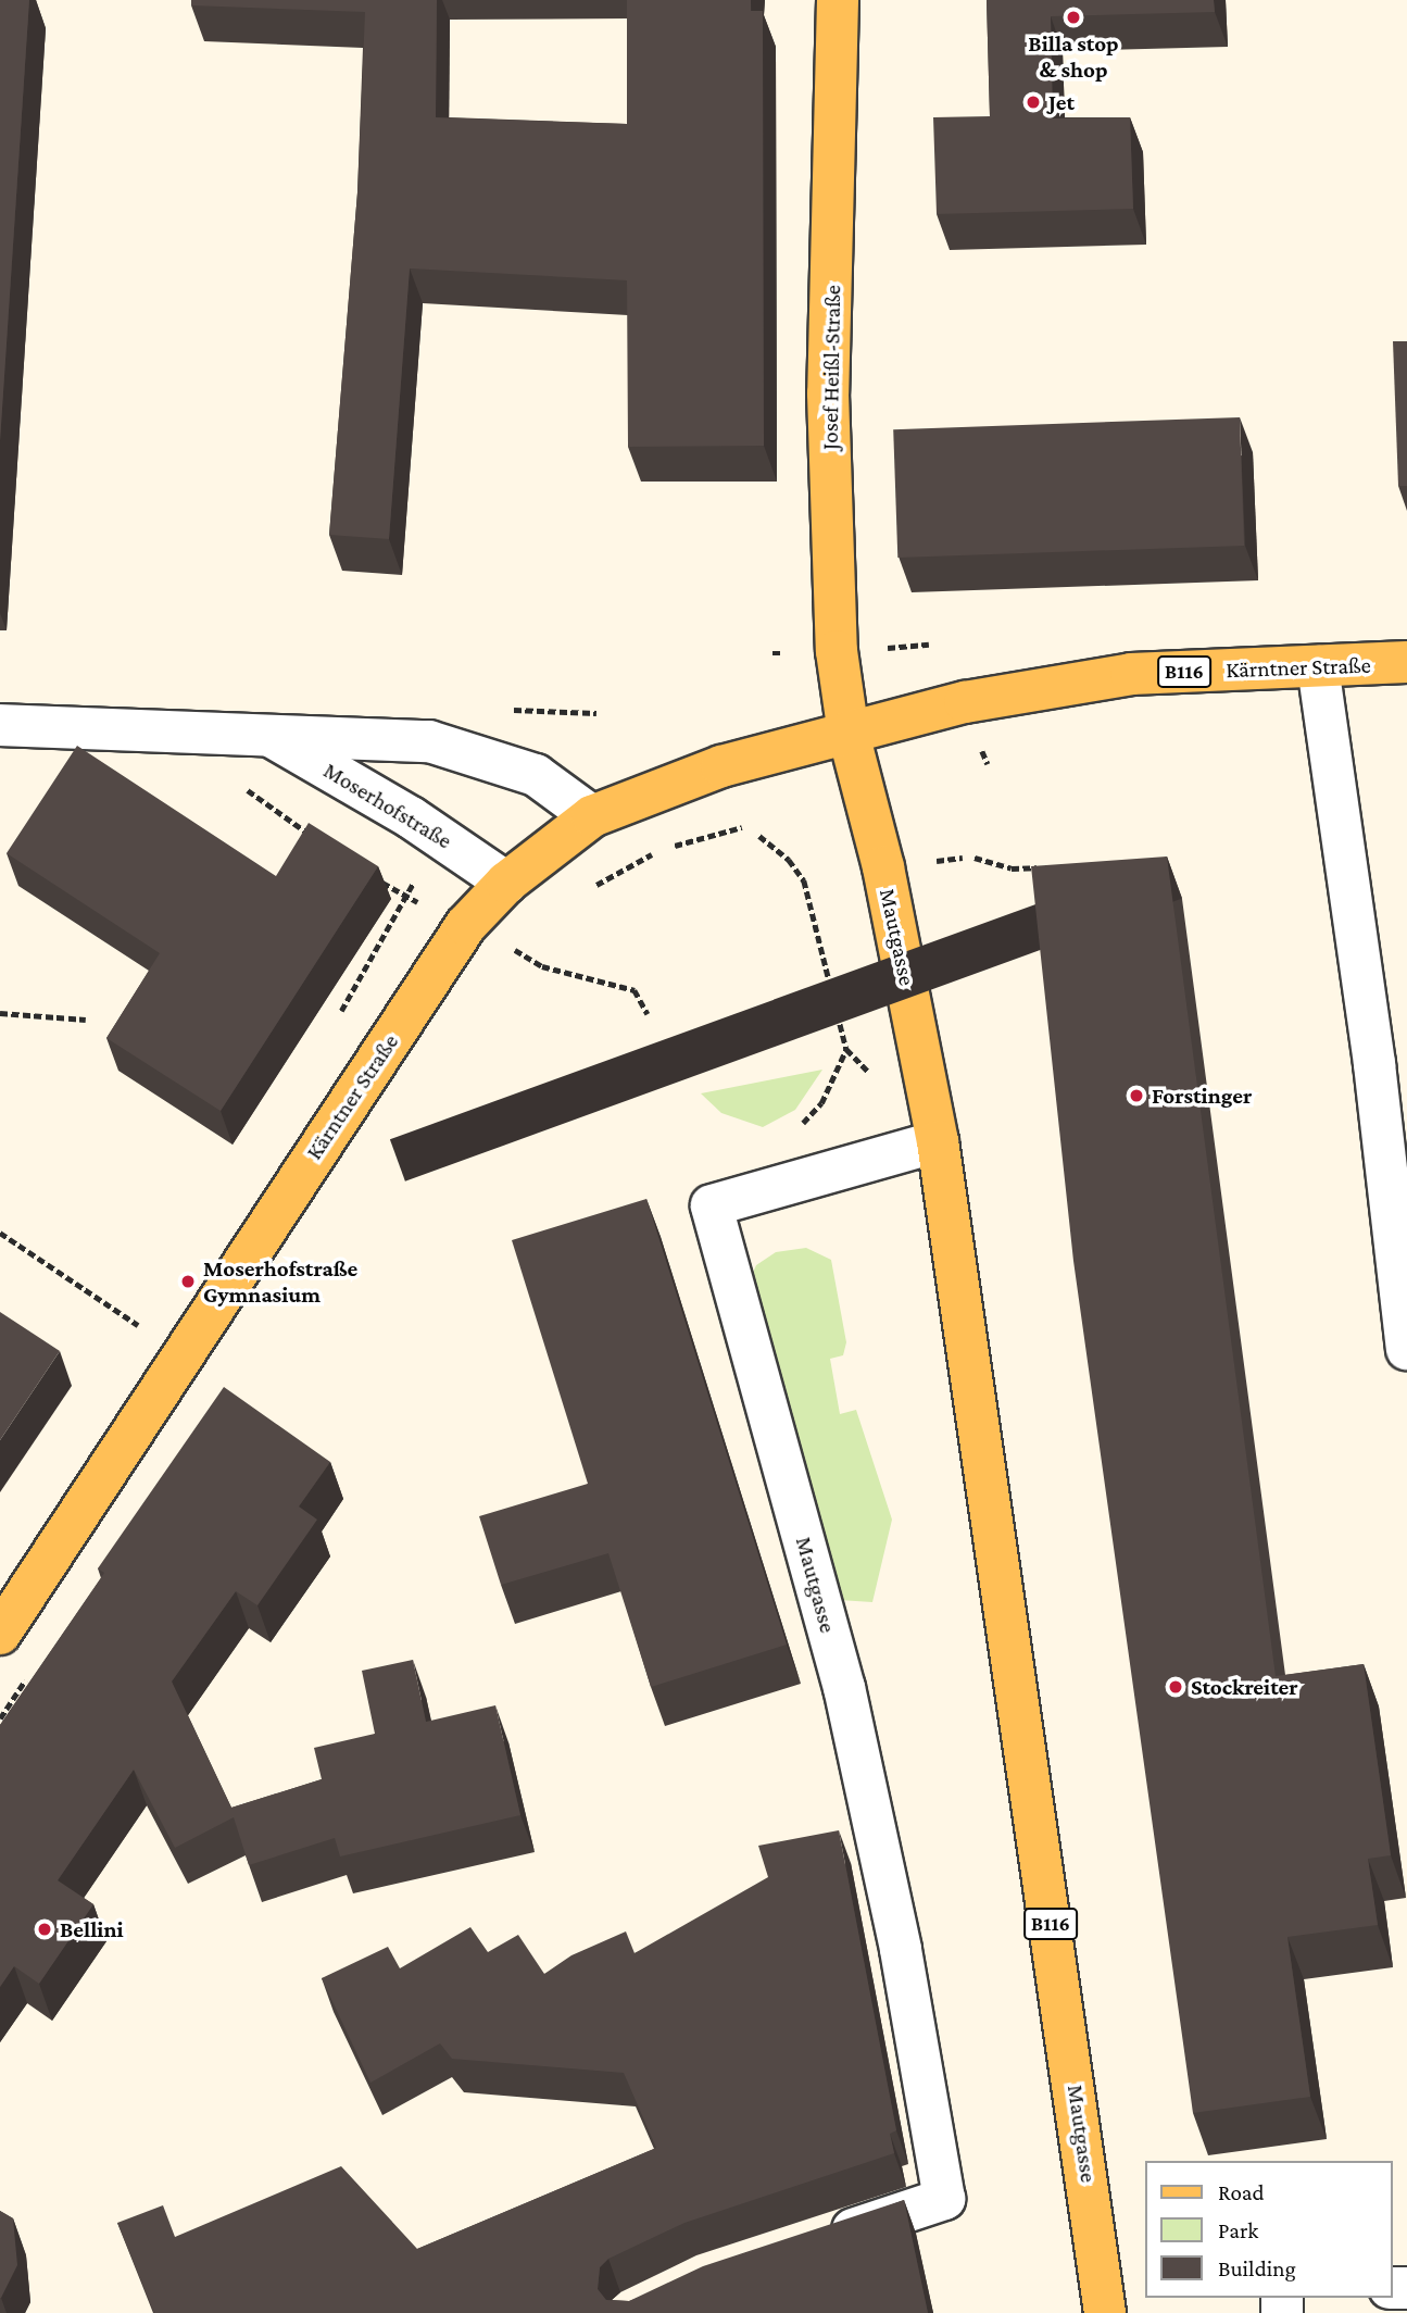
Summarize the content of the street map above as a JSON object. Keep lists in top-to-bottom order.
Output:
{
  "streets": {
    "main road": [
      "Josef Heißl-Straße",
      "Kärntner Straße",
      "B116",
      "Mautgasse"
    ],
    "street": ["Moserhofstraße"]
  },
  "crossings": [
    ["Josef Heißl-Straße", "Kärntner Straße"],
    ["Josef Heißl-Straße", "Mautgasse"],
    ["Kärntner Straße", "Moserhofstraße"],
    ["Kärntner Straße", "Mautgasse"]
  ],
  "places": [
    "Billa stop & shop",
    "Jet",
    "Forstinger",
    "Moserhofstraße Gymnasium",
    "Stockreiter",
    "Bellini"
  ],
  "legend": ["Road", "Park", "Building"]
}
